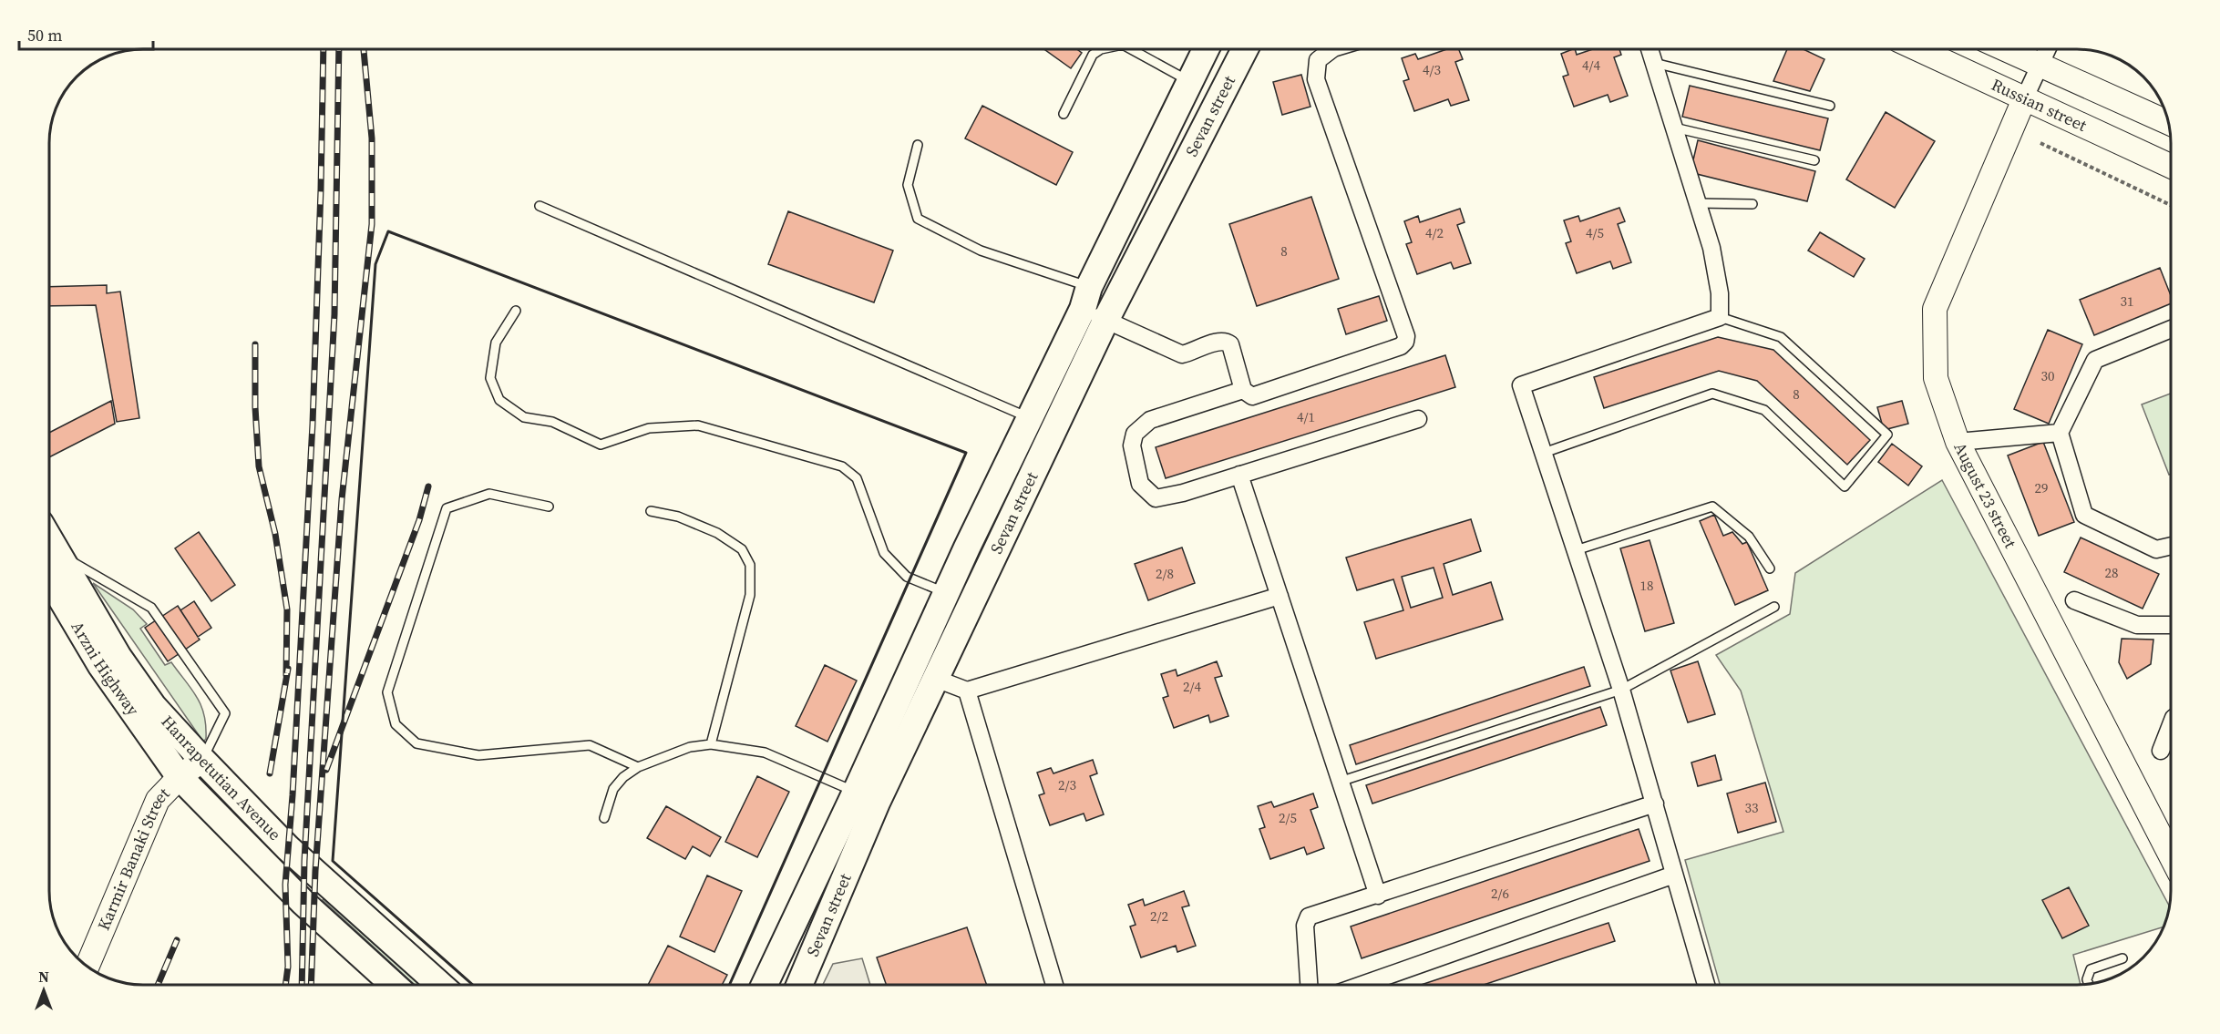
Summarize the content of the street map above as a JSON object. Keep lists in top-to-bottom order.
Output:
{
  "streets": {
    "main road": ["Sevan street", "Arzni Highway", "Hanrapetutian Avenue"],
    "street": ["Russian street", "August 23 street", "Karmir Banaki Street"]
  },
  "crossings": [
    ["Russian street", "August 23 street"],
    ["Arzni Highway", "Hanrapetutian Avenue"],
    ["Arzni Highway", "Karmir Banaki Street"],
    ["Hanrapetutian Avenue", "Karmir Banaki Street"]
  ],
  "house_numbers": [
    "4/4",
    "4/3",
    "4/2",
    "4/5",
    "8",
    "31",
    "30",
    "8",
    "4/1",
    "29",
    "28",
    "2/8",
    "18",
    "2/4",
    "2/3",
    "33",
    "2/5",
    "2/6",
    "2/2"
  ],
  "scale_bar": "50 m",
  "north": "top"
}
